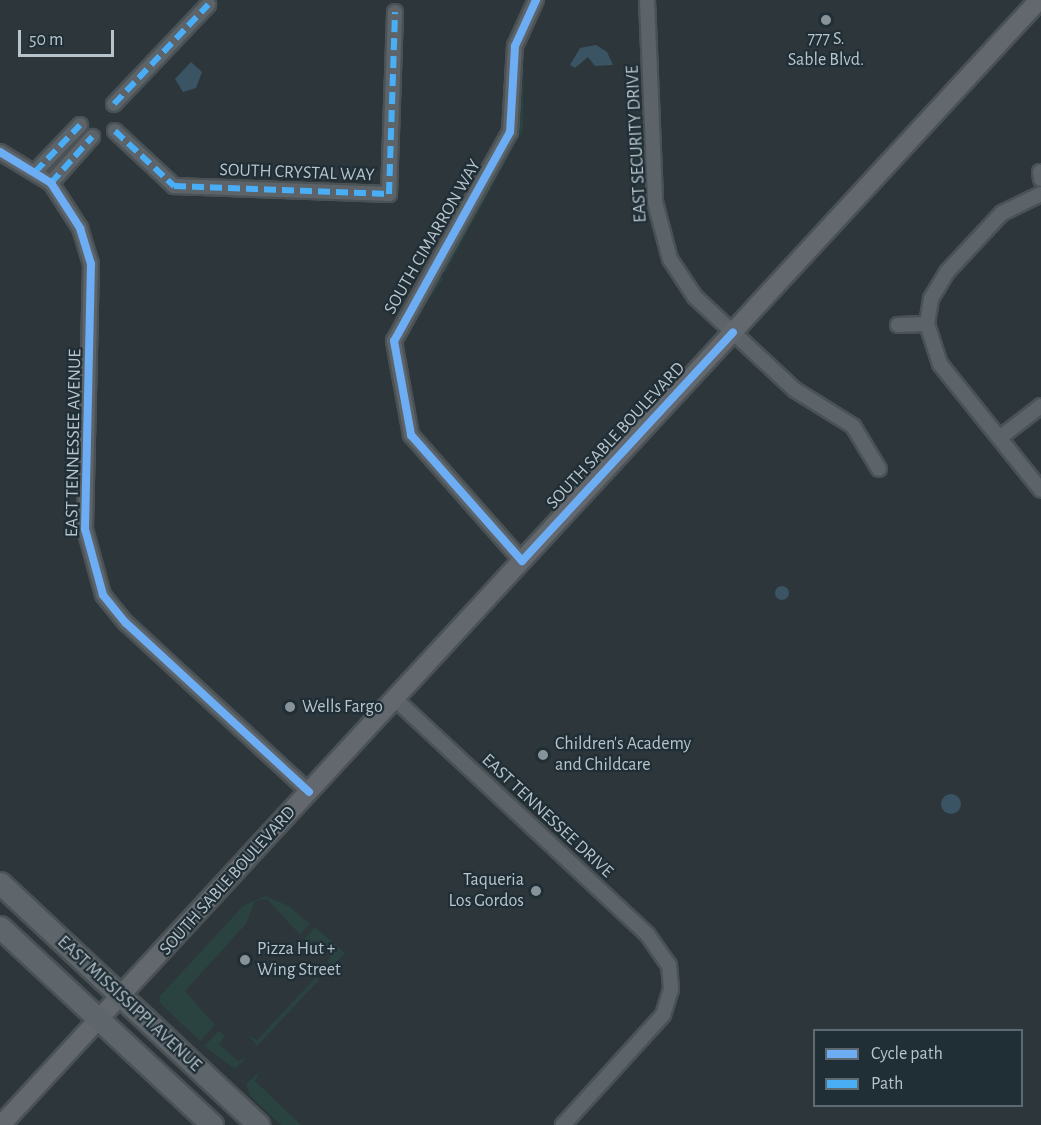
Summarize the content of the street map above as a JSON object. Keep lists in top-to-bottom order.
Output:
{
  "streets": {
    "main road": ["SOUTH SABLE BOULEVARD", "EAST MISSISSIPPI AVENUE"],
    "street": [
      "EAST SECURITY DRIVE",
      "SOUTH CRYSTAL WAY",
      "SOUTH CIMARRON WAY",
      "EAST TENNESSEE AVENUE",
      "EAST TENNESSEE DRIVE"
    ]
  },
  "crossings": [
    ["EAST SECURITY DRIVE", "SOUTH SABLE BOULEVARD"],
    ["SOUTH CIMARRON WAY", "SOUTH SABLE BOULEVARD"],
    ["SOUTH SABLE BOULEVARD", "EAST TENNESSEE AVENUE"],
    ["SOUTH SABLE BOULEVARD", "EAST TENNESSEE DRIVE"],
    ["SOUTH SABLE BOULEVARD", "EAST MISSISSIPPI AVENUE"]
  ],
  "places": [
    "777 S. Sable Blvd.",
    "Wells Fargo",
    "Children's Academy and Childcare",
    "Taqueria Los Gordos",
    "Pizza Hut + Wing Street"
  ],
  "legend": ["Cycle path", "Path"],
  "scale_bar": "50 m"
}
